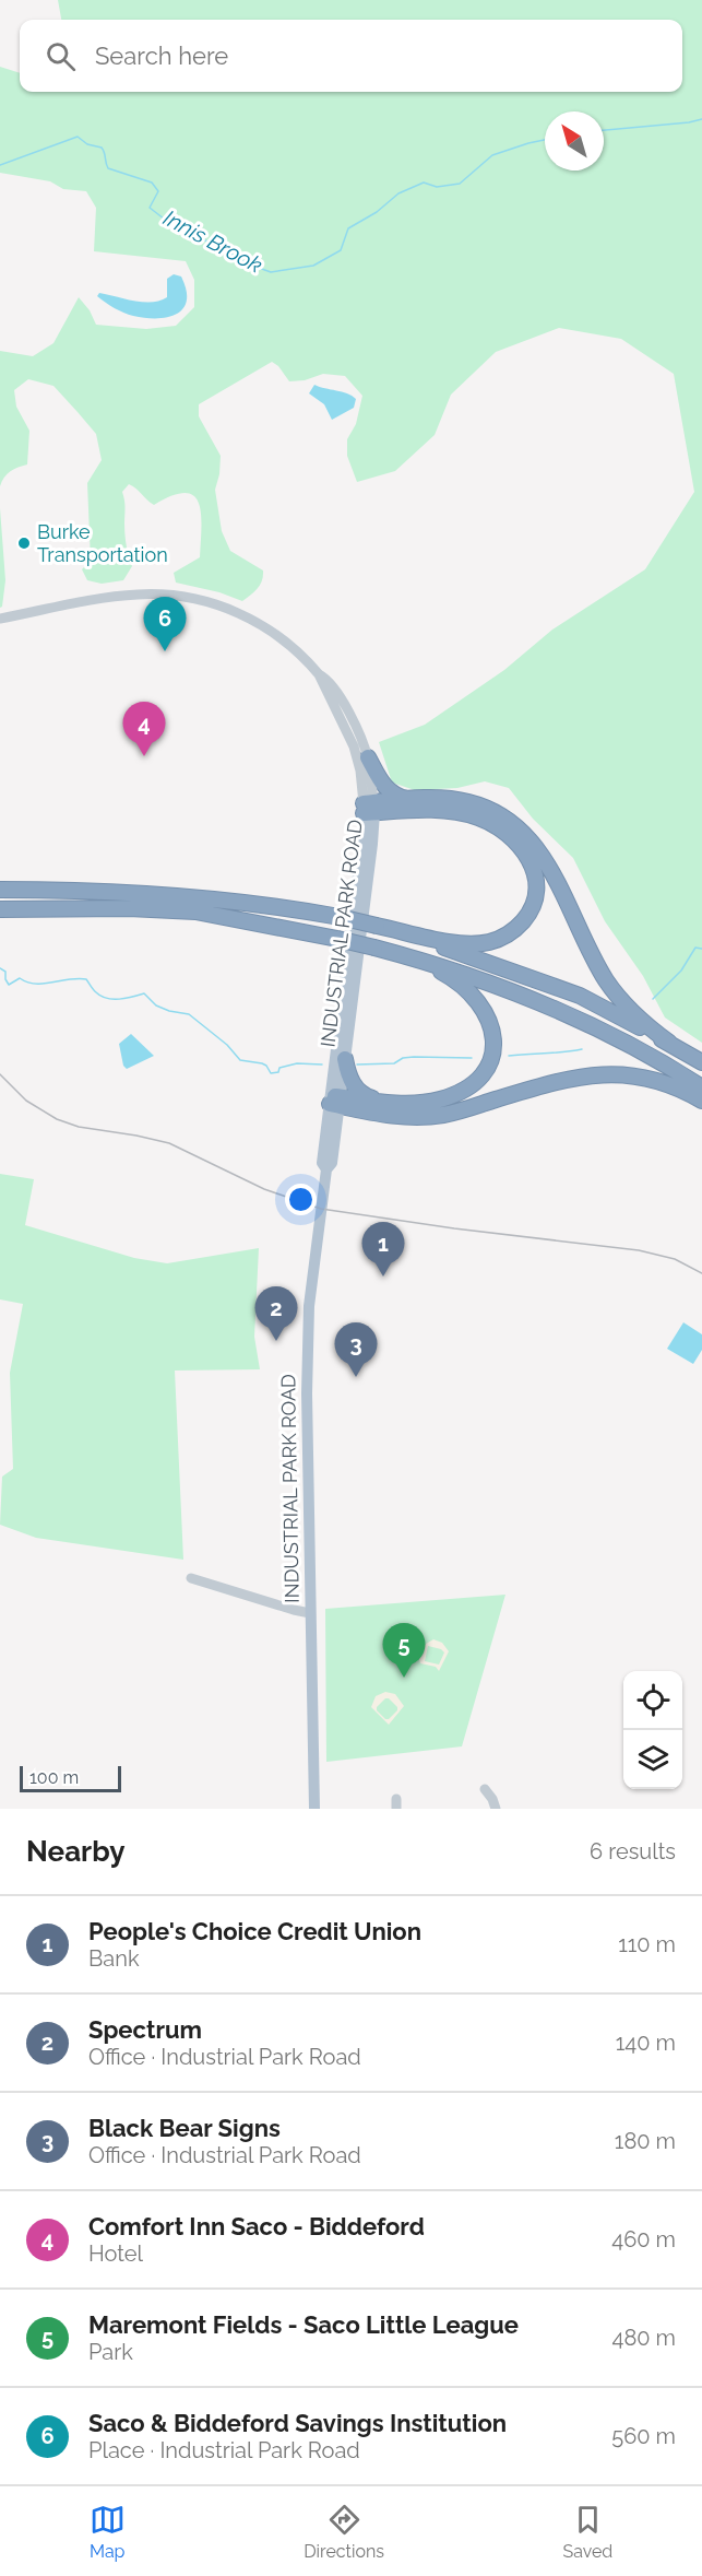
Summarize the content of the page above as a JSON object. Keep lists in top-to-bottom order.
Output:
{
  "streets": {
    "main road": ["INDUSTRIAL PARK ROAD"]
  },
  "water": ["Innis Brook"],
  "places": ["Burke Transportation"],
  "scale_bar": "100 m",
  "north": "top left",
  "page": {
    "search": "Search here",
    "pins": [
      "6",
      "4",
      "1",
      "2",
      "3",
      "5"
    ],
    "scale": "100 m",
    "heading": ["Nearby", "6 results"],
    "list": [
      {
        "mark": "1",
        "name": "People's Choice Credit Union",
        "note": "Bank",
        "value": "110 m"
      },
      {
        "mark": "2",
        "name": "Spectrum",
        "note": "Office · Industrial Park Road",
        "value": "140 m"
      },
      {
        "mark": "3",
        "name": "Black Bear Signs",
        "note": "Office · Industrial Park Road",
        "value": "180 m"
      },
      {
        "mark": "4",
        "name": "Comfort Inn Saco - Biddeford",
        "note": "Hotel",
        "value": "460 m"
      },
      {
        "mark": "5",
        "name": "Maremont Fields - Saco Little League",
        "note": "Park",
        "value": "480 m"
      },
      {
        "mark": "6",
        "name": "Saco & Biddeford Savings Institution",
        "note": "Place · Industrial Park Road",
        "value": "560 m"
      }
    ],
    "nav": ["Map", "Directions", "Saved"]
  }
}
